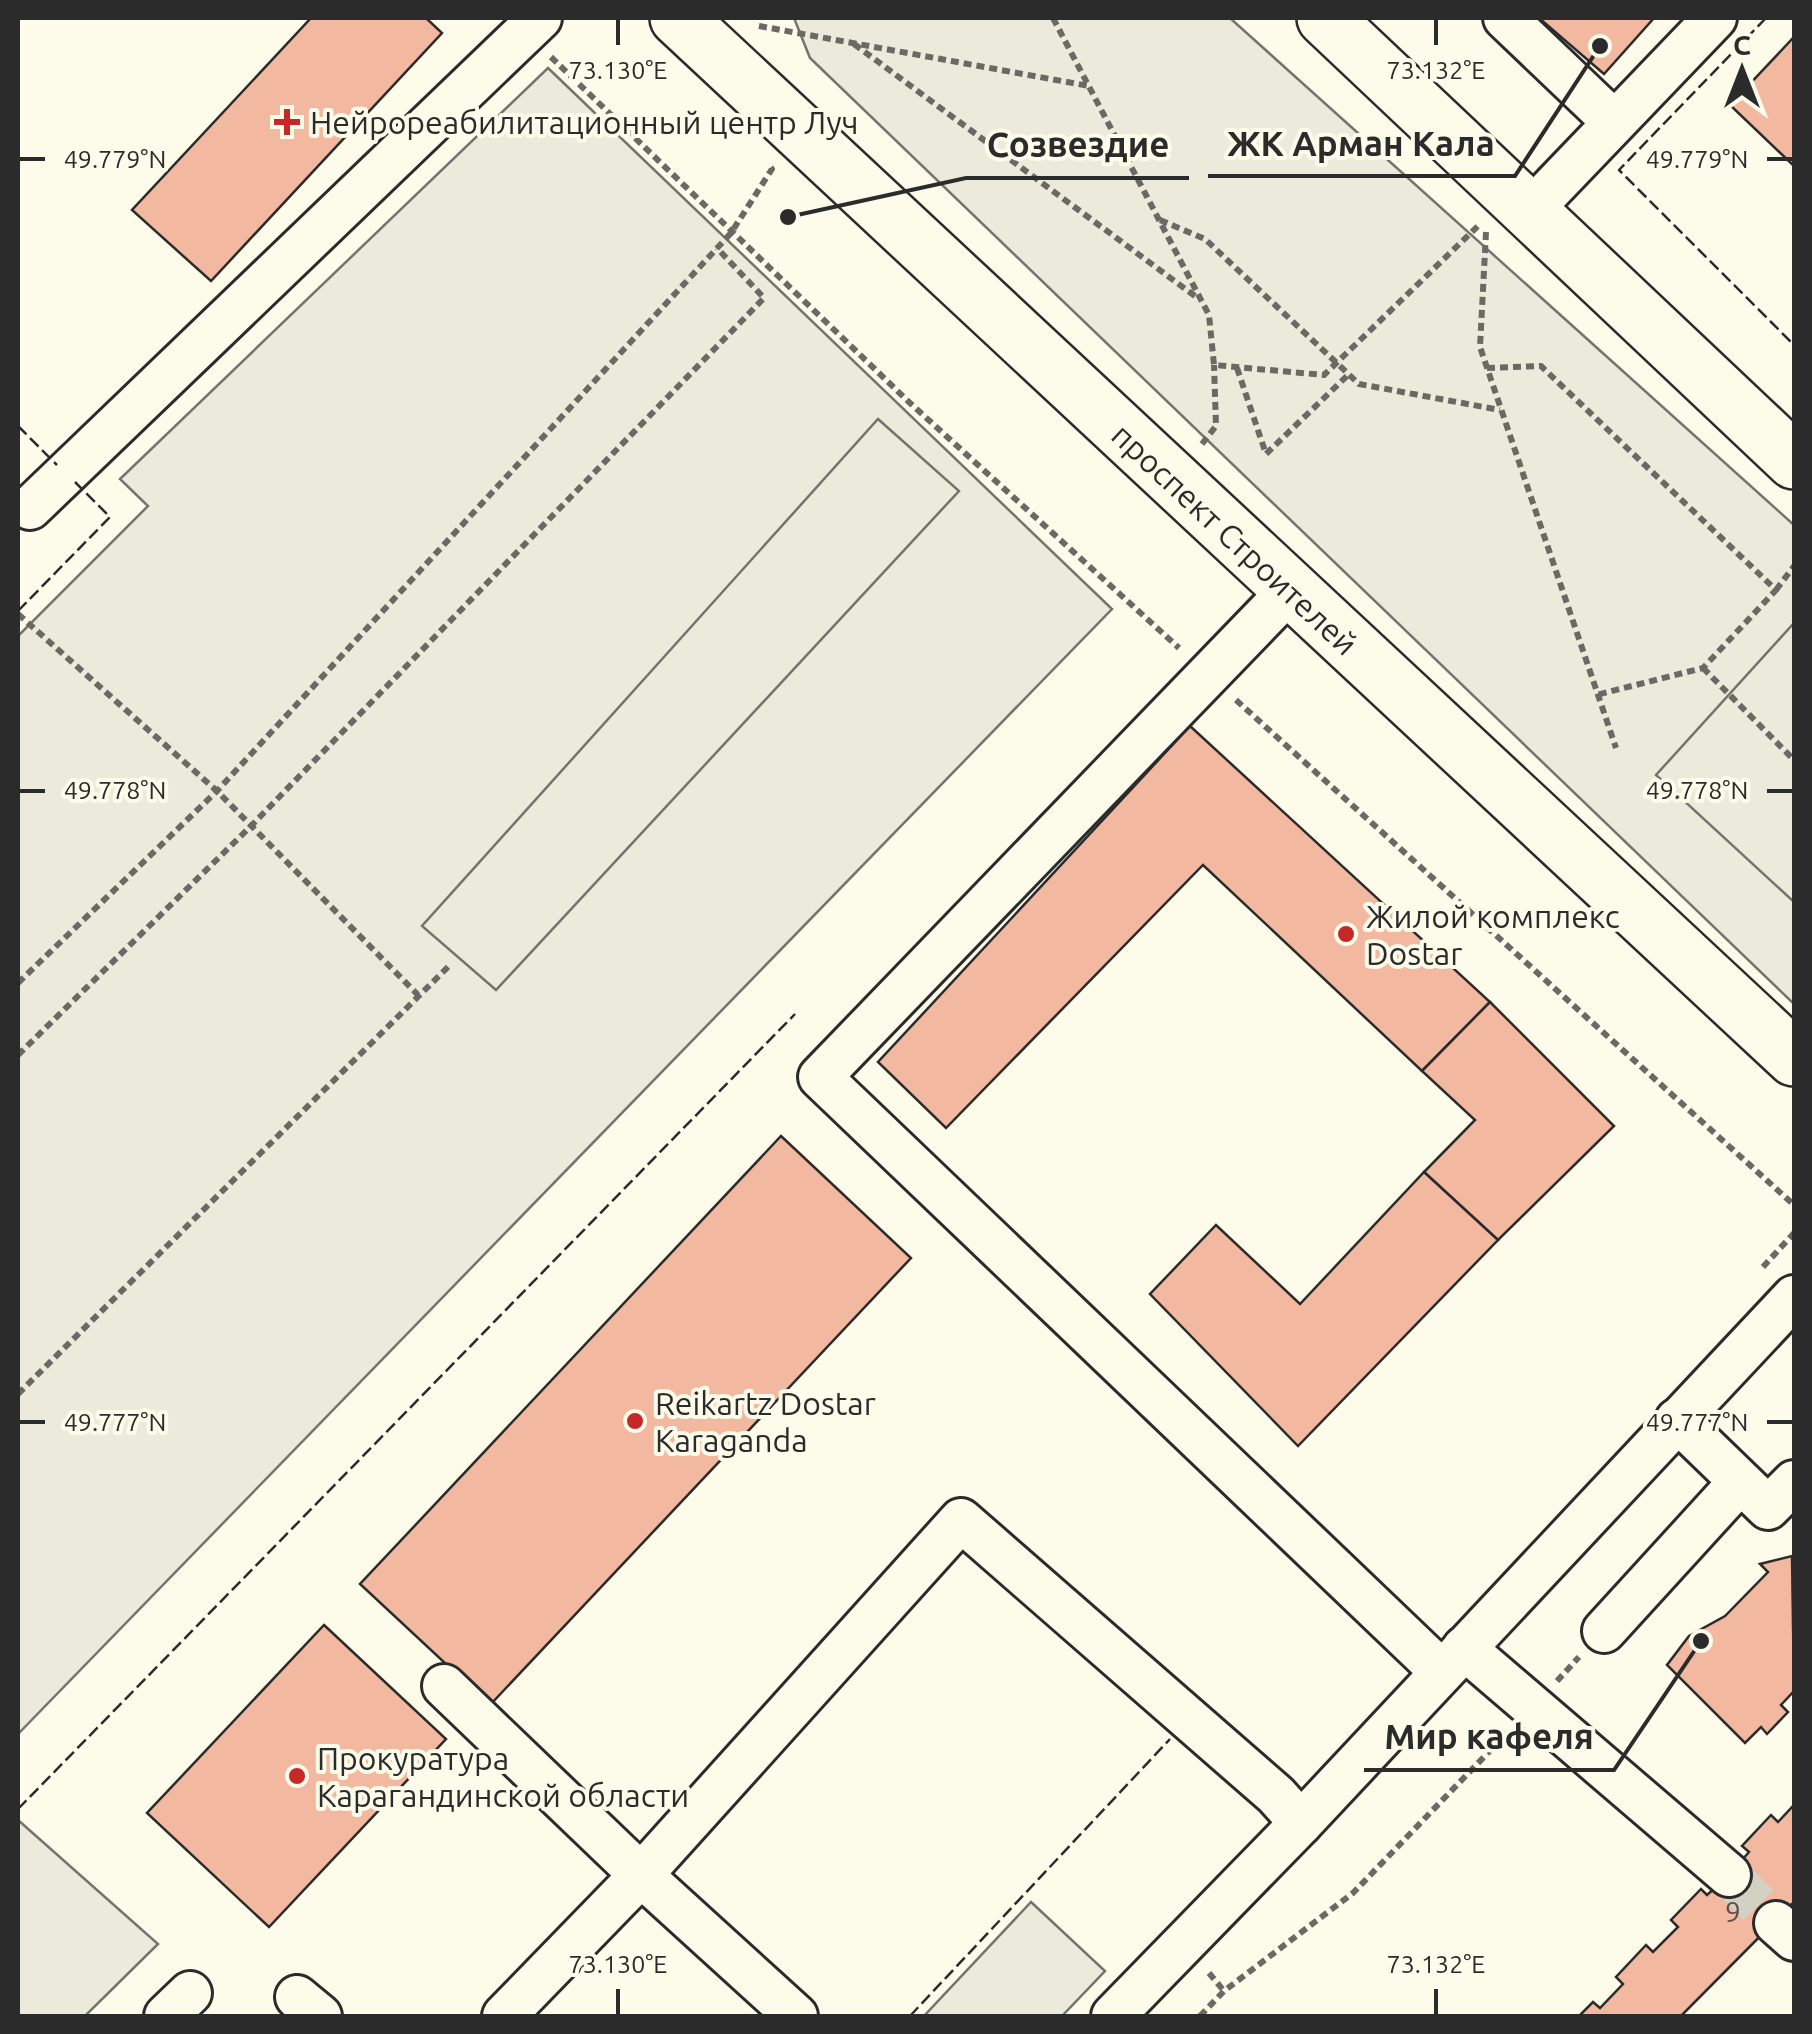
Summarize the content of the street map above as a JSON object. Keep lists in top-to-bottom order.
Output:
{
  "streets": {
    "main road": ["проспект Строителей"]
  },
  "places": {
    "other": [
      "ЖК Арман Кала",
      "Созвездие",
      "Жилой комплекс Dostar",
      "Reikartz Dostar Karaganda",
      "Мир кафеля",
      "Прокуратура Карагандинской области"
    ],
    "health": ["Нейрореабилитационный центр Луч"]
  },
  "house_numbers": ["9"],
  "north": "top",
  "coordinates": [
    "73.130°E",
    "73.132°E",
    "49.779°N",
    "49.778°N",
    "49.777°N"
  ]
}
